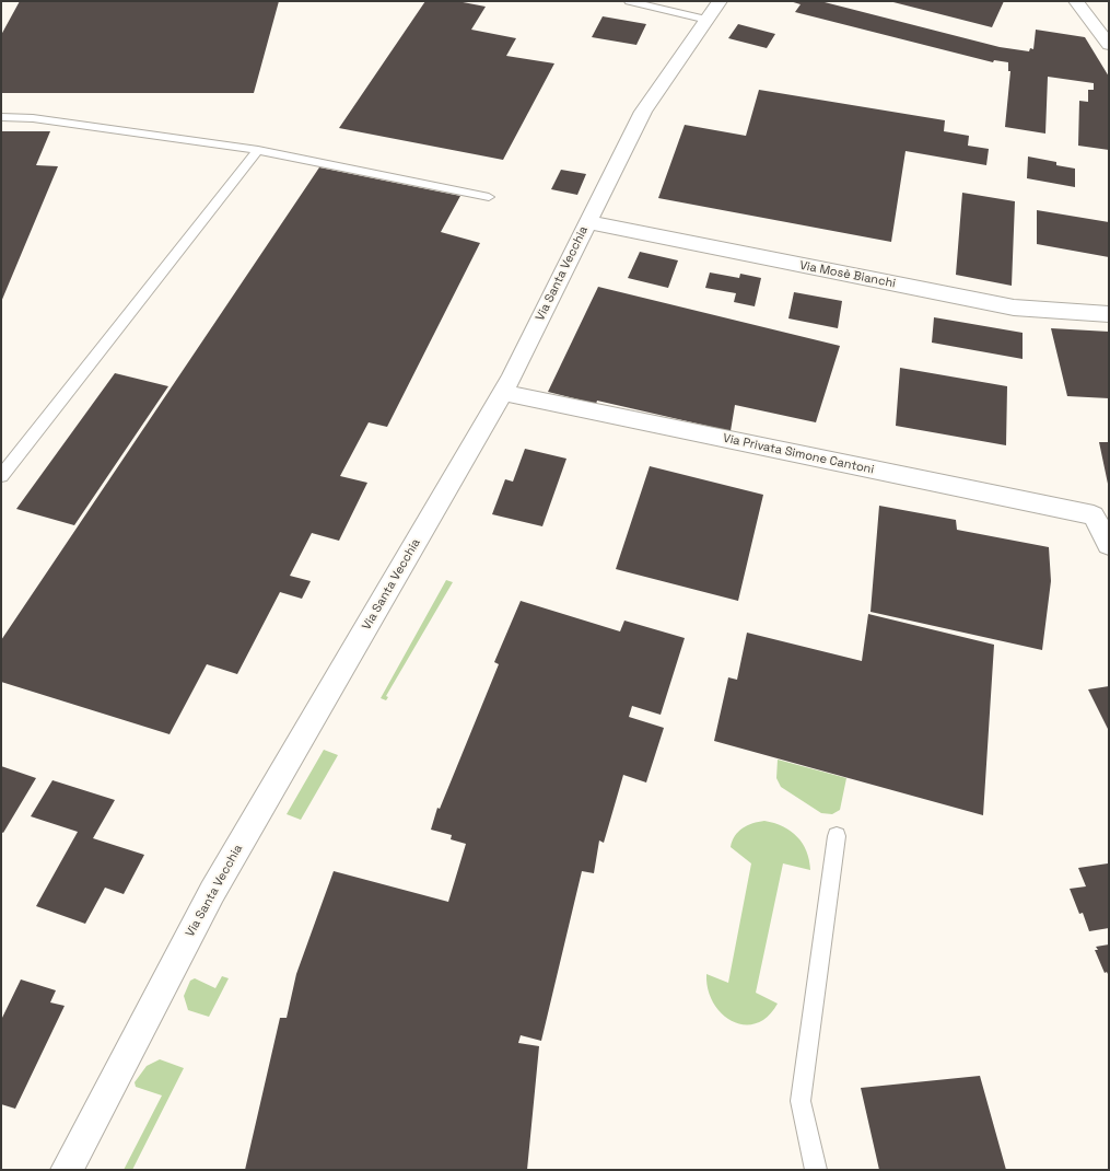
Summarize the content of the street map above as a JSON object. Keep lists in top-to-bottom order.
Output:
{
  "streets": {
    "street": ["Via Santa Vecchia", "Via Mosè Bianchi", "Via Privata Simone Cantoni"]
  },
  "crossings": [
    ["Via Santa Vecchia", "Via Mosè Bianchi"],
    ["Via Santa Vecchia", "Via Privata Simone Cantoni"]
  ]
}
